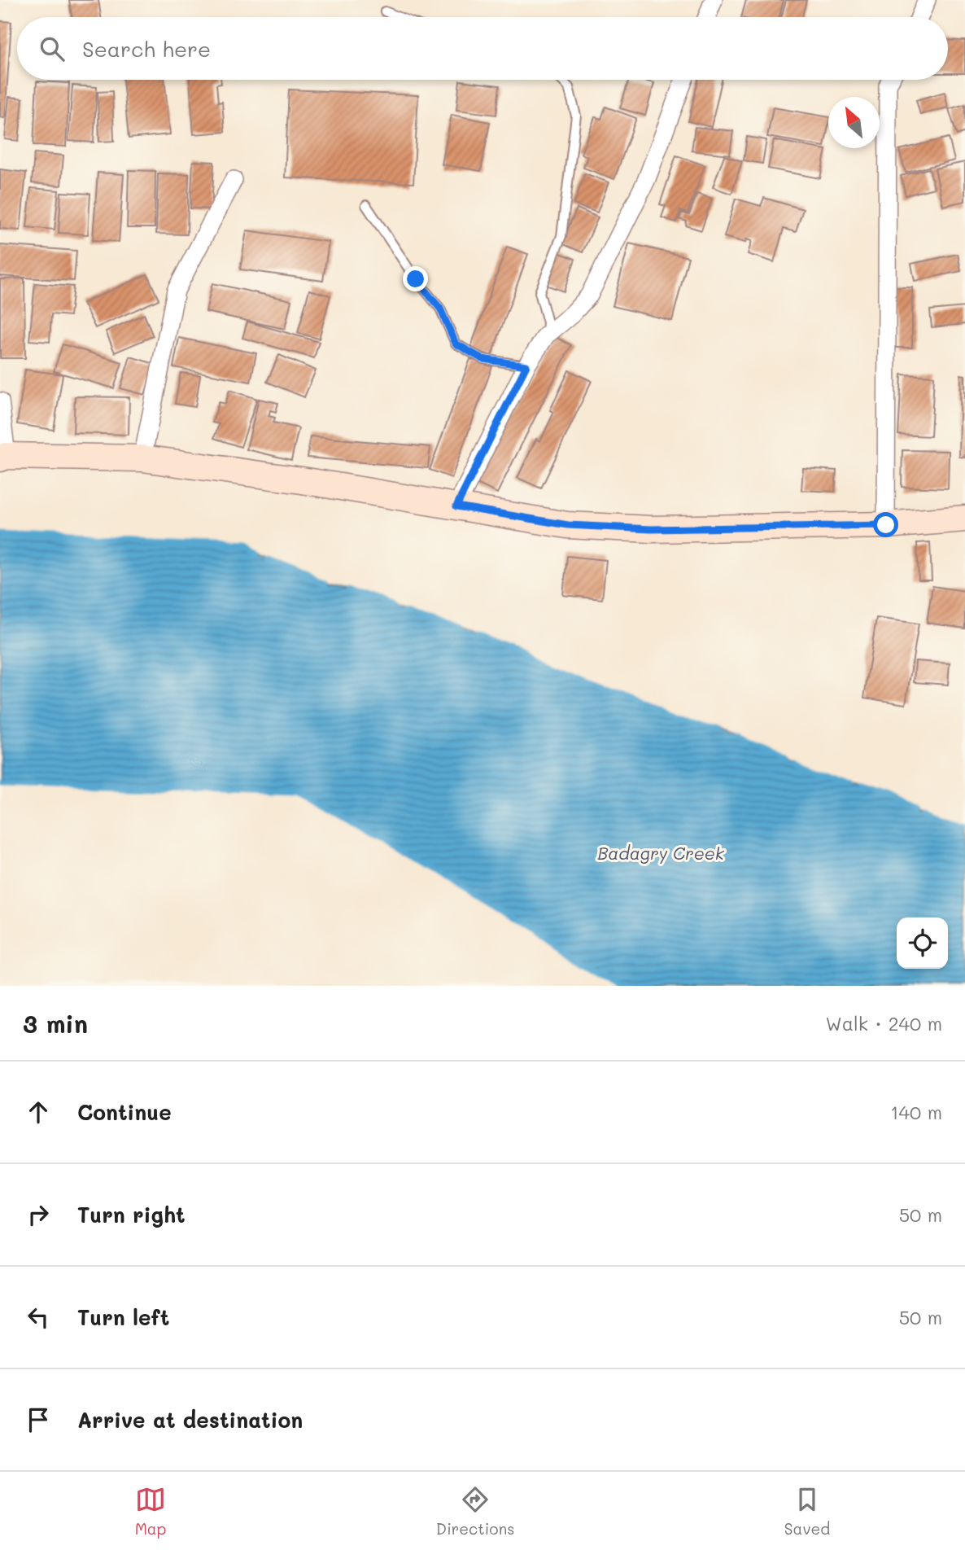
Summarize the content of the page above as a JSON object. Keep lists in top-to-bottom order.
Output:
{
  "water": ["Badagry Creek"],
  "north": "top left",
  "page": {
    "search": "Search here",
    "heading": ["3 min", "Walk · 240 m"],
    "list": [
      ["Continue", "140 m"],
      ["Turn right", "50 m"],
      ["Turn left", "50 m"],
      "Arrive at destination"
    ],
    "nav": ["Map", "Directions", "Saved"]
  }
}
